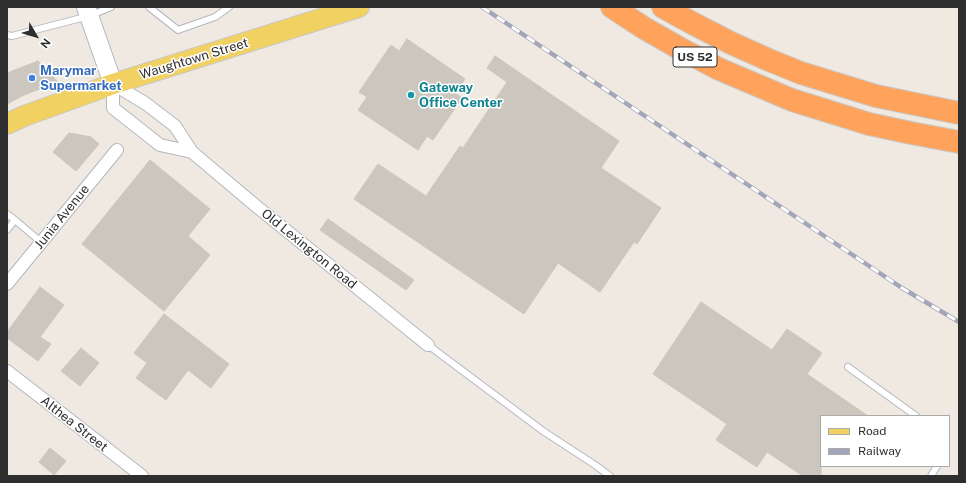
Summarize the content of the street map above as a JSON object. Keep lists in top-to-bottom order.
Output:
{
  "streets": {
    "highway": ["US 52"],
    "main road": ["Waughtown Street", "Old Lexington Road"],
    "street": ["Junia Avenue", "Althea Street"]
  },
  "crossings": [
    ["Waughtown Street", "Old Lexington Road"]
  ],
  "places": ["Marymar Supermarket", "Gateway Office Center"],
  "legend": ["Road", "Railway"],
  "north": "bottom right"
}
